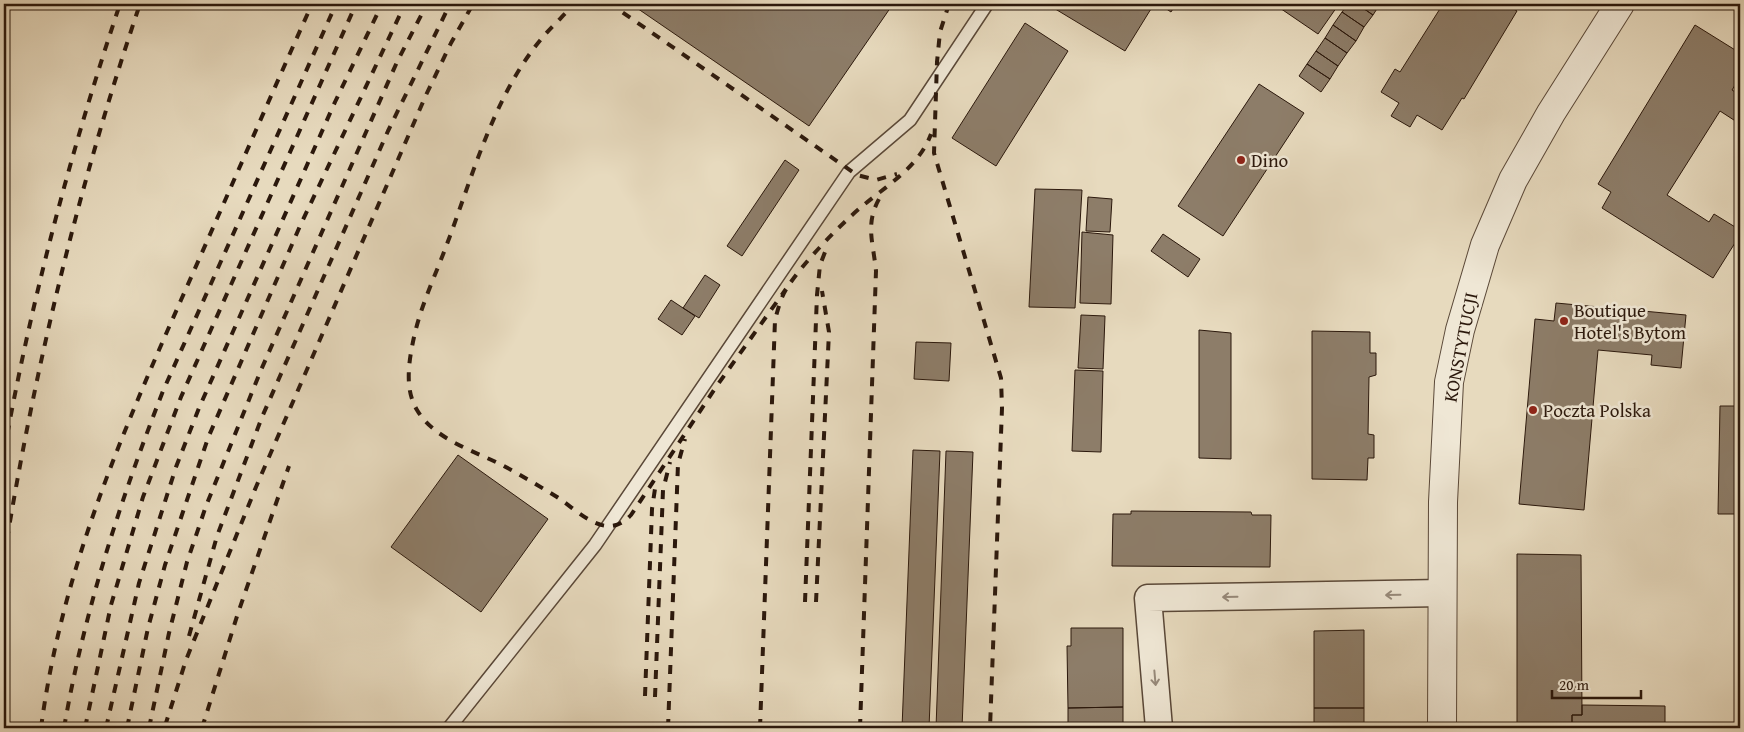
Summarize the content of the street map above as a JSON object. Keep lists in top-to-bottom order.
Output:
{
  "streets": {
    "street": ["KONSTYTUCJI"]
  },
  "places": ["Dino", "Boutique Hotel's Bytom", "Poczta Polska"],
  "scale_bar": "20 m"
}
